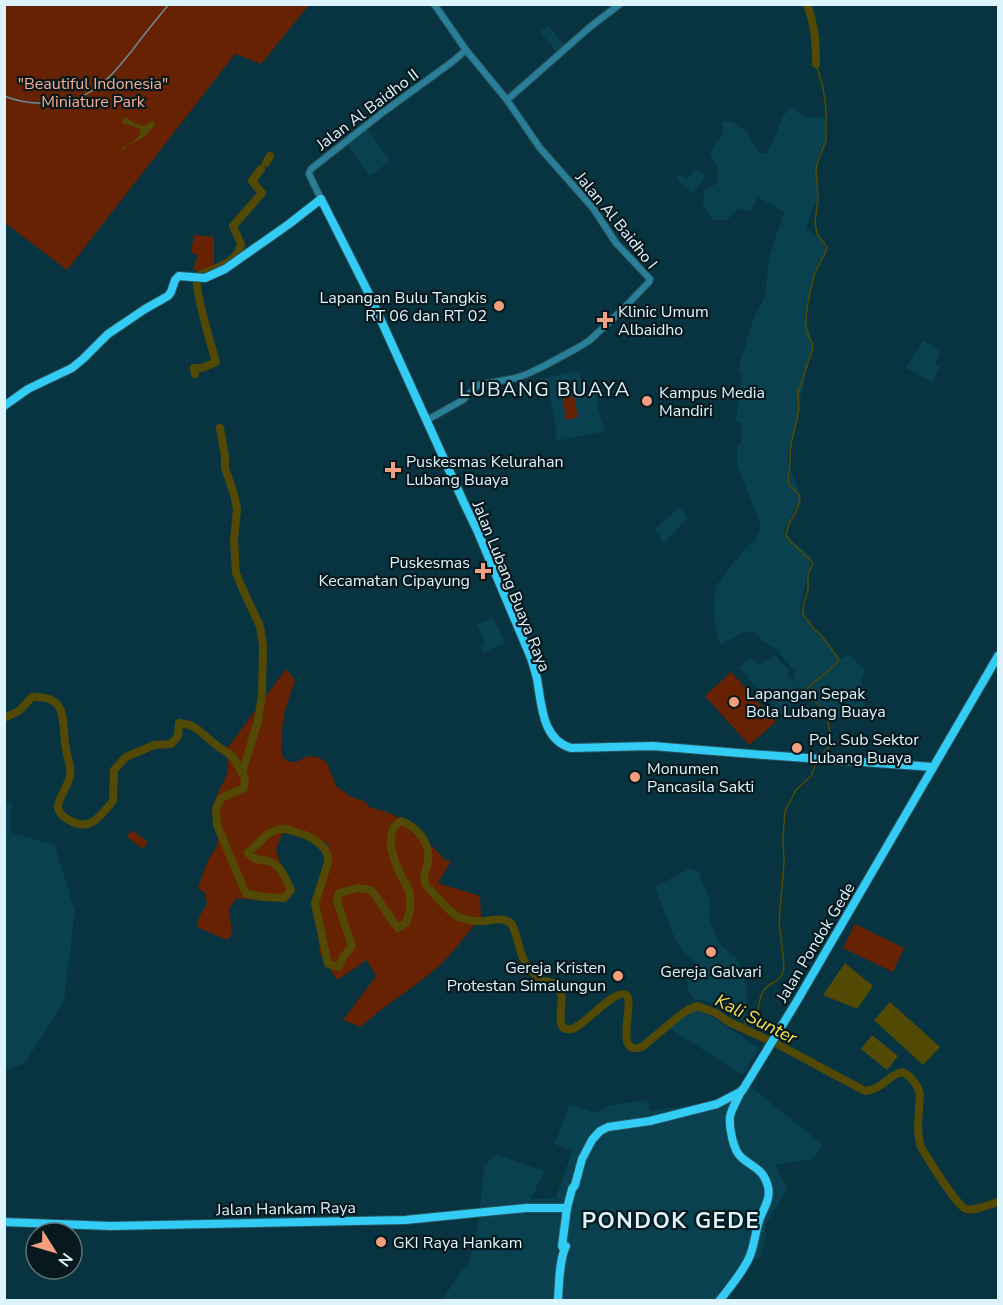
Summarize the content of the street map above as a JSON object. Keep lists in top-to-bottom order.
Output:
{
  "streets": {
    "main road": ["Jalan Lubang Buaya Raya", "Jalan Pondok Gede", "Jalan Hankam Raya"],
    "street": ["Jalan Al Baidho II", "Jalan Al Baidho I"]
  },
  "crossings": [
    ["Jalan Al Baidho II", "Jalan Al Baidho I"],
    ["Jalan Al Baidho II", "Jalan Lubang Buaya Raya"],
    ["Jalan Al Baidho I", "Jalan Lubang Buaya Raya"],
    ["Jalan Lubang Buaya Raya", "Jalan Pondok Gede"],
    ["Jalan Pondok Gede", "Jalan Hankam Raya"]
  ],
  "districts": ["LUBANG BUAYA", "PONDOK GEDE"],
  "water": ["Kali Sunter"],
  "parks": ["\"Beautiful Indonesia\" Miniature Park"],
  "places": {
    "other": [
      "Lapangan Bulu Tangkis RT 06 dan RT 02",
      "Kampus Media Mandiri",
      "Lapangan Sepak Bola Lubang Buaya",
      "Pol. Sub Sektor Lubang Buaya",
      "Monumen Pancasila Sakti",
      "Gereja Galvari",
      "Gereja Kristen Protestan Simalungun",
      "GKI Raya Hankam"
    ],
    "health": ["Klinic Umum Albaidho", "Puskesmas Kelurahan Lubang Buaya", "Puskesmas Kecamatan Cipayung"]
  },
  "north": "bottom right"
}
